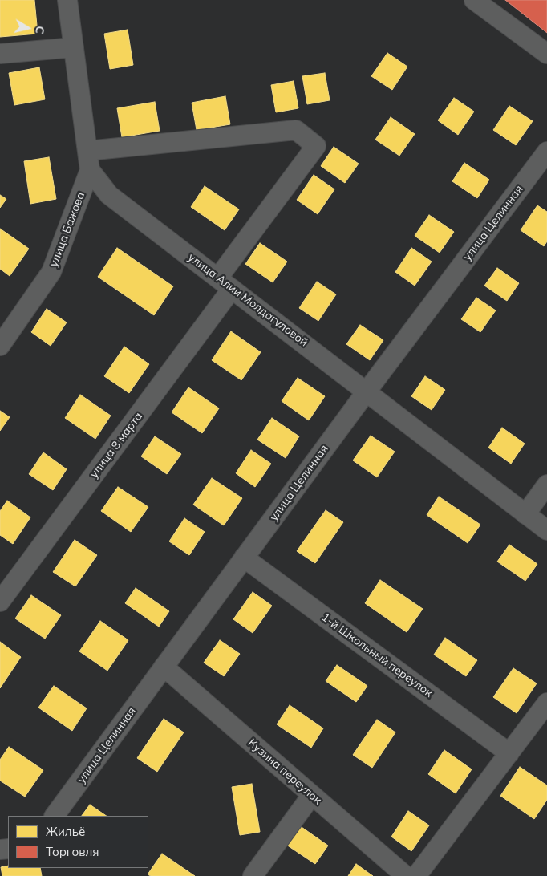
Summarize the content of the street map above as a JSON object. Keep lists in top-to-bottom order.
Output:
{
  "streets": {
    "street": [
      "улица Целинная",
      "улица Бажова",
      "улица Алии Молдагуловой",
      "улица 8 марта",
      "1-й Школьный переулок",
      "Кузина переулок"
    ]
  },
  "crossings": [
    ["улица Целинная", "улица Алии Молдагуловой"],
    ["улица Целинная", "1-й Школьный переулок"],
    ["улица Целинная", "Кузина переулок"],
    ["улица Бажова", "улица Алии Молдагуловой"],
    ["улица Алии Молдагуловой", "улица 8 марта"]
  ],
  "legend": ["Жильё", "Торговля"],
  "north": "right"
}
